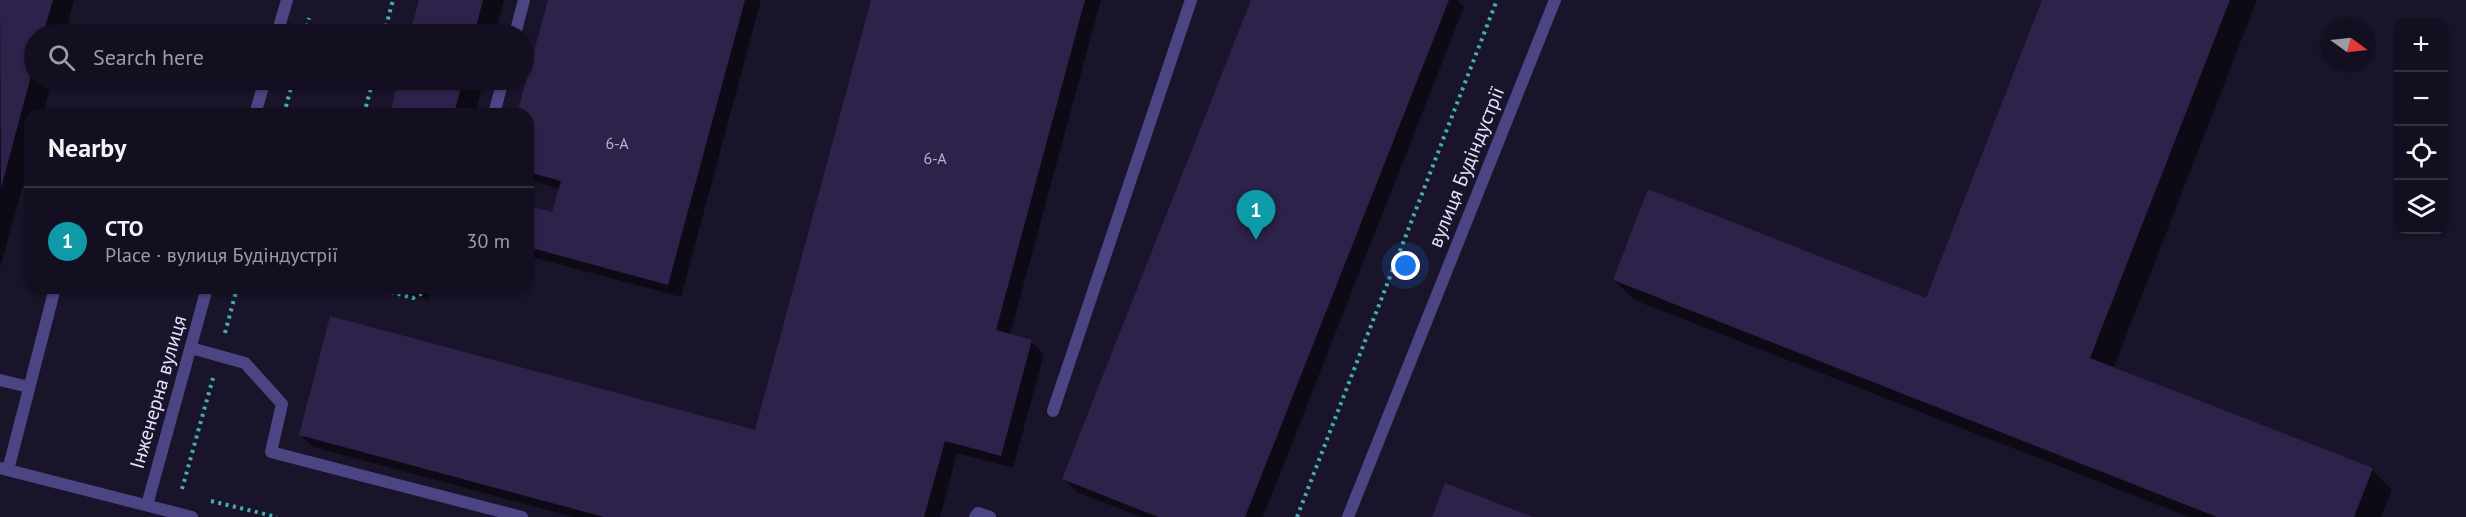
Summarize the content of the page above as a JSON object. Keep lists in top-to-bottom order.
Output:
{
  "streets": {
    "street": ["вулиця Будіндустрії", "Інженерна вулиця"]
  },
  "house_numbers": ["6-А", "6-А"],
  "north": "right",
  "page": {
    "map_buttons": ["+", "−"],
    "search": "Search here",
    "heading": "Nearby",
    "list": [
      {
        "mark": "1",
        "name": "СТО",
        "note": "Place · вулиця Будіндустрії",
        "value": "30 m"
      }
    ],
    "pins": "1"
  }
}
